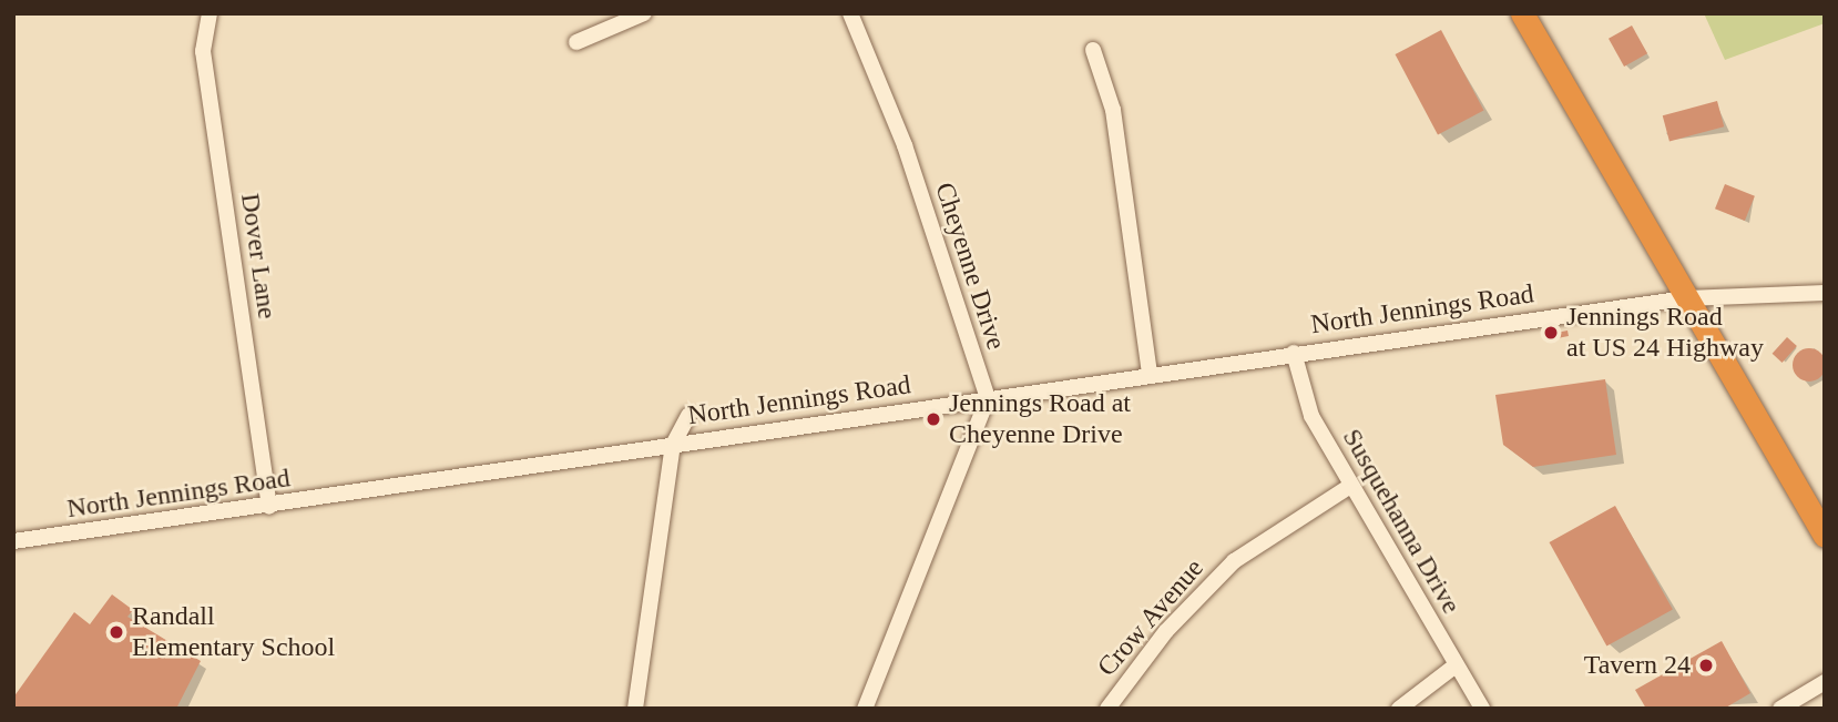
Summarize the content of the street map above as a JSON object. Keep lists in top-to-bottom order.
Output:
{
  "streets": {
    "street": [
      "Dover Lane",
      "Cheyenne Drive",
      "North Jennings Road",
      "Susquehanna Drive",
      "Crow Avenue"
    ]
  },
  "crossings": [
    ["Dover Lane", "North Jennings Road"],
    ["Cheyenne Drive", "North Jennings Road"],
    ["North Jennings Road", "Susquehanna Drive"],
    ["Susquehanna Drive", "Crow Avenue"]
  ],
  "places": [
    "Jennings Road at US 24 Highway",
    "Jennings Road at Cheyenne Drive",
    "Randall Elementary School",
    "Tavern 24"
  ]
}
